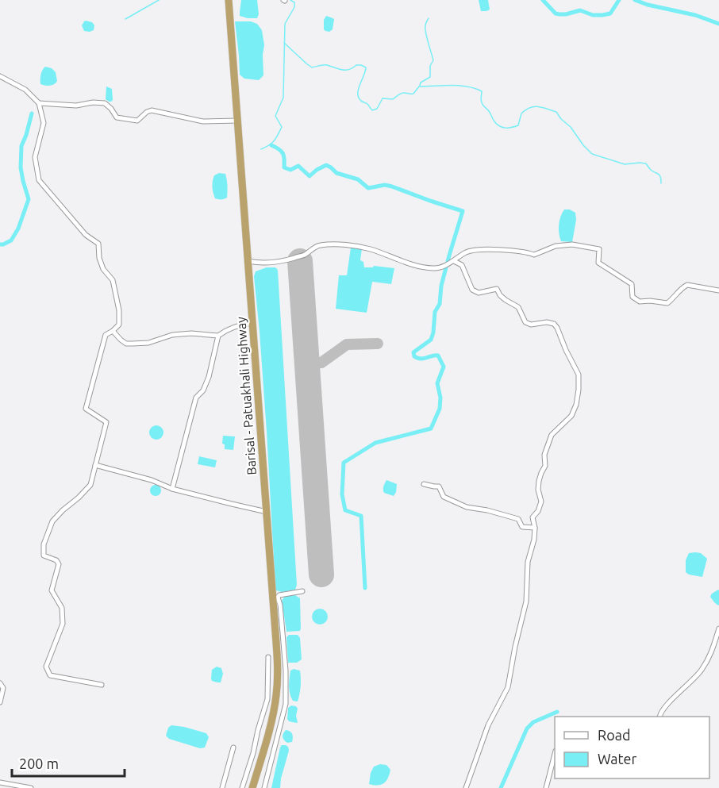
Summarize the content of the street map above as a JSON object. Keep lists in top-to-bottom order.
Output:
{
  "streets": {
    "highway": ["Barisal - Patuakhali Highway"]
  },
  "legend": ["Road", "Water"],
  "scale_bar": "200 m"
}
